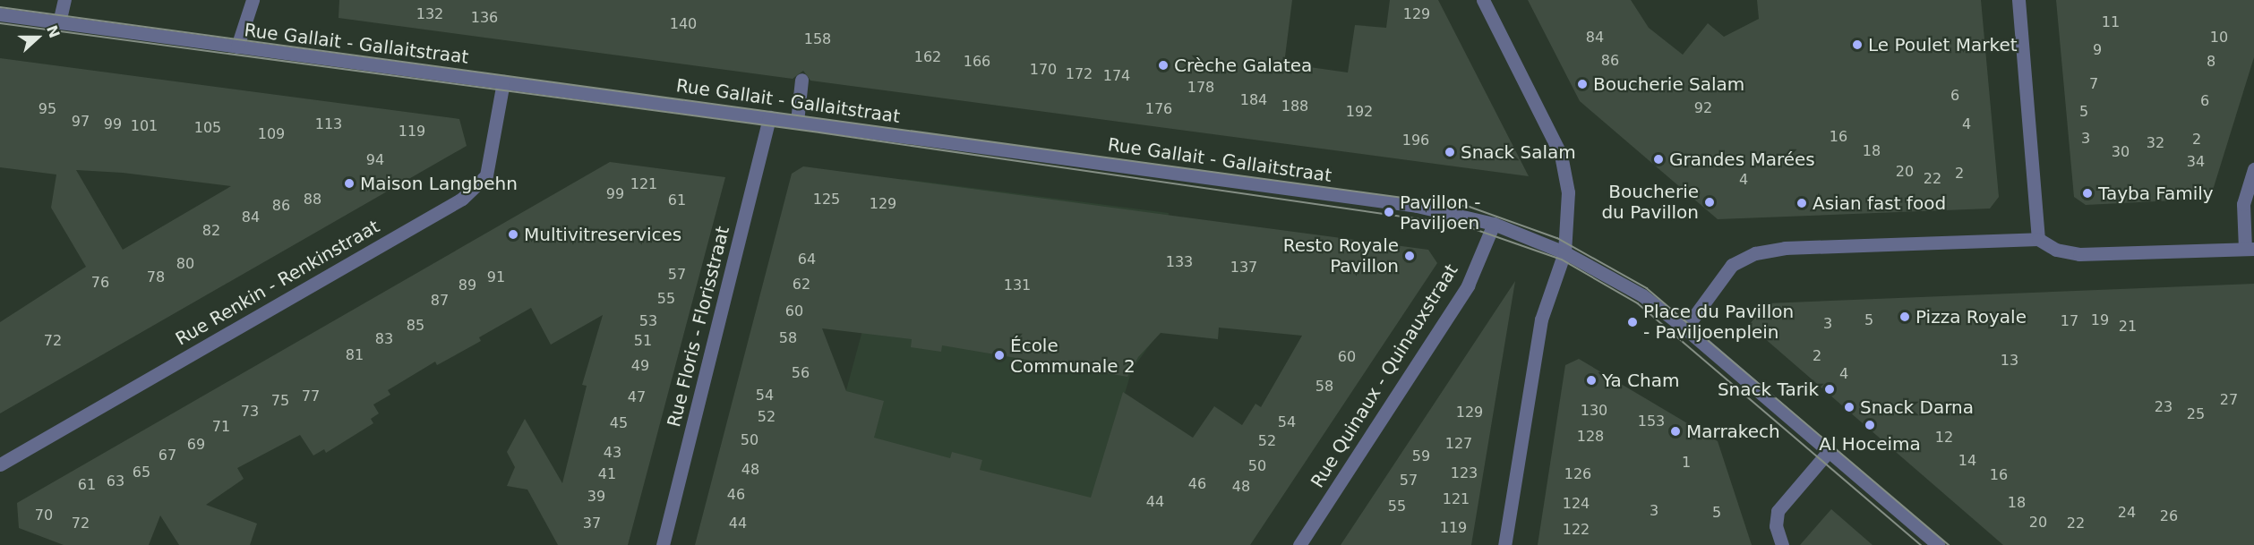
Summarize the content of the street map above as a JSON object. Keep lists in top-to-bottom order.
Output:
{
  "streets": {
    "street": [
      "Rue Gallait - Gallaitstraat",
      "Rue Renkin - Renkinstraat",
      "Rue Floris - Florisstraat",
      "Rue Quinaux - Quinauxstraat"
    ]
  },
  "crossings": [
    ["Rue Gallait - Gallaitstraat", "Rue Renkin - Renkinstraat"],
    ["Rue Gallait - Gallaitstraat", "Rue Floris - Florisstraat"],
    ["Rue Gallait - Gallaitstraat", "Rue Quinaux - Quinauxstraat"]
  ],
  "places": [
    "Le Poulet Market",
    "Crèche Galatea",
    "Boucherie Salam",
    "Snack Salam",
    "Grandes Marées",
    "Maison Langbehn",
    "Tayba Family",
    "Boucherie du Pavillon",
    "Asian fast food",
    "Pavillon - Paviljoen",
    "Multivitreservices",
    "Resto Royale Pavillon",
    "Pizza Royale",
    "Place du Pavillon - Paviljoenplein",
    "École Communale 2",
    "Ya Cham",
    "Snack Tarik",
    "Snack Darna",
    "Al Hoceima",
    "Marrakech"
  ],
  "house_numbers": [
    "132",
    "129",
    "136",
    "11",
    "140",
    "84",
    "10",
    "158",
    "9",
    "162",
    "86",
    "166",
    "8",
    "170",
    "172",
    "174",
    "7",
    "178",
    "6",
    "184",
    "6",
    "188",
    "92",
    "95",
    "176",
    "192",
    "5",
    "97",
    "99",
    "113",
    "4",
    "101",
    "105",
    "119",
    "109",
    "16",
    "3",
    "2",
    "196",
    "32",
    "18",
    "30",
    "94",
    "34",
    "20",
    "2",
    "22",
    "4",
    "121",
    "99",
    "88",
    "125",
    "61",
    "129",
    "86",
    "84",
    "82",
    "64",
    "133",
    "80",
    "137",
    "57",
    "78",
    "91",
    "76",
    "62",
    "89",
    "131",
    "55",
    "87",
    "60",
    "5",
    "19",
    "53",
    "17",
    "3",
    "85",
    "21",
    "58",
    "83",
    "72",
    "51",
    "81",
    "2",
    "60",
    "13",
    "49",
    "56",
    "4",
    "58",
    "54",
    "77",
    "47",
    "27",
    "75",
    "23",
    "130",
    "73",
    "129",
    "25",
    "52",
    "153",
    "54",
    "45",
    "71",
    "128",
    "12",
    "50",
    "52",
    "127",
    "69",
    "43",
    "67",
    "59",
    "14",
    "1",
    "50",
    "48",
    "65",
    "123",
    "41",
    "126",
    "16",
    "57",
    "63",
    "46",
    "61",
    "48",
    "46",
    "39",
    "121",
    "44",
    "18",
    "124",
    "55",
    "3",
    "5",
    "24",
    "70",
    "26",
    "20",
    "72",
    "37",
    "44",
    "22",
    "119",
    "122"
  ],
  "north": "right"
}
